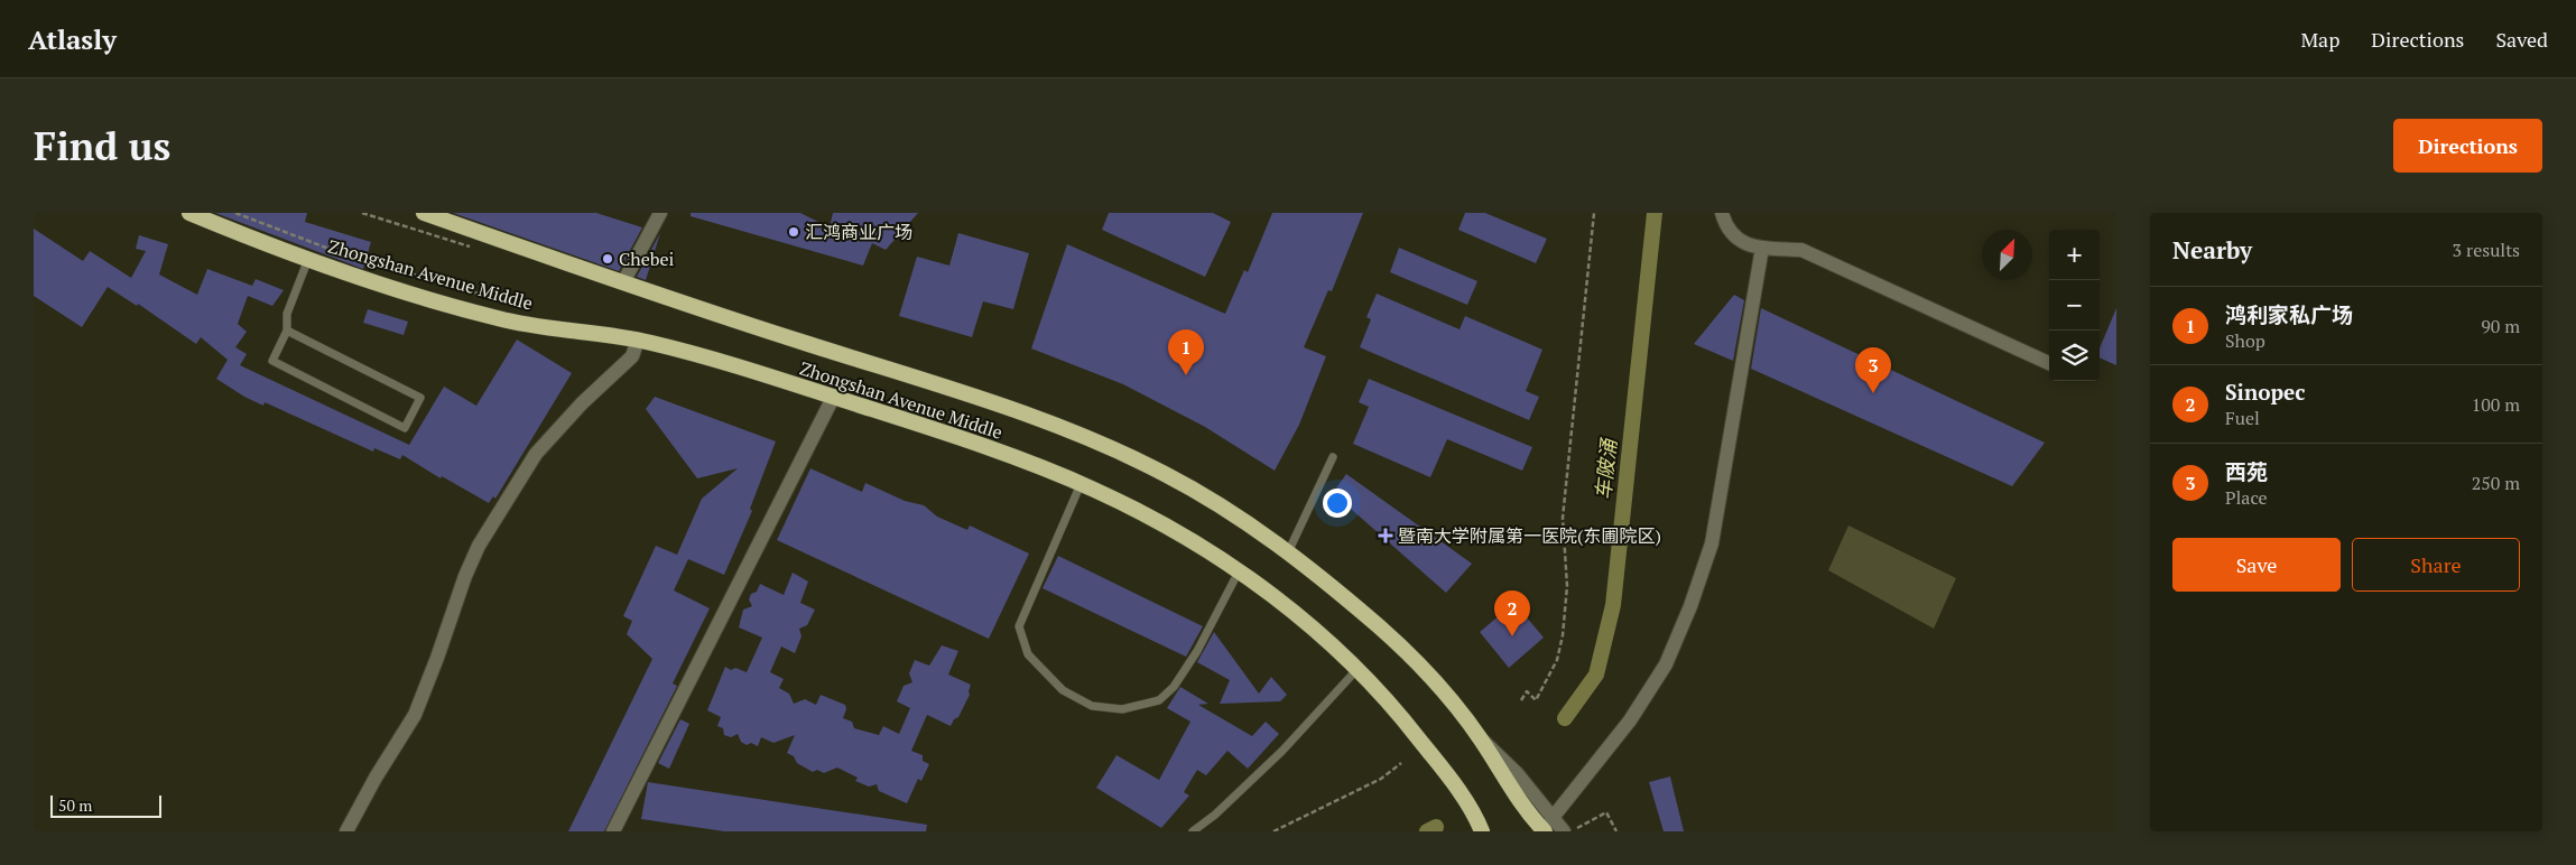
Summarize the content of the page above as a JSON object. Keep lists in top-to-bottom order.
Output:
{
  "streets": {
    "highway": ["Zhongshan Avenue Middle"]
  },
  "water": ["车陂涌"],
  "places": {
    "other": ["汇鸿商业广场", "Chebei"],
    "health": ["暨南大学附属第一医院(东圃院区)"]
  },
  "scale_bar": "50 m",
  "north": "top right",
  "page": {
    "header": "Atlasly",
    "nav": ["Map", "Directions", "Saved"],
    "buttons": [
      "Directions",
      ["Save", "Share"]
    ],
    "title": "Find us",
    "heading": ["Nearby", "3 results"],
    "map_buttons": ["+", "−"],
    "list": [
      {
        "mark": "1",
        "name": "鸿利家私广场",
        "note": "Shop",
        "value": "90 m"
      },
      {
        "mark": "2",
        "name": "Sinopec",
        "note": "Fuel",
        "value": "100 m"
      },
      {
        "mark": "3",
        "name": "西苑",
        "note": "Place",
        "value": "250 m"
      }
    ],
    "pins": ["1", "3", "2"],
    "scale": "50 m"
  }
}
